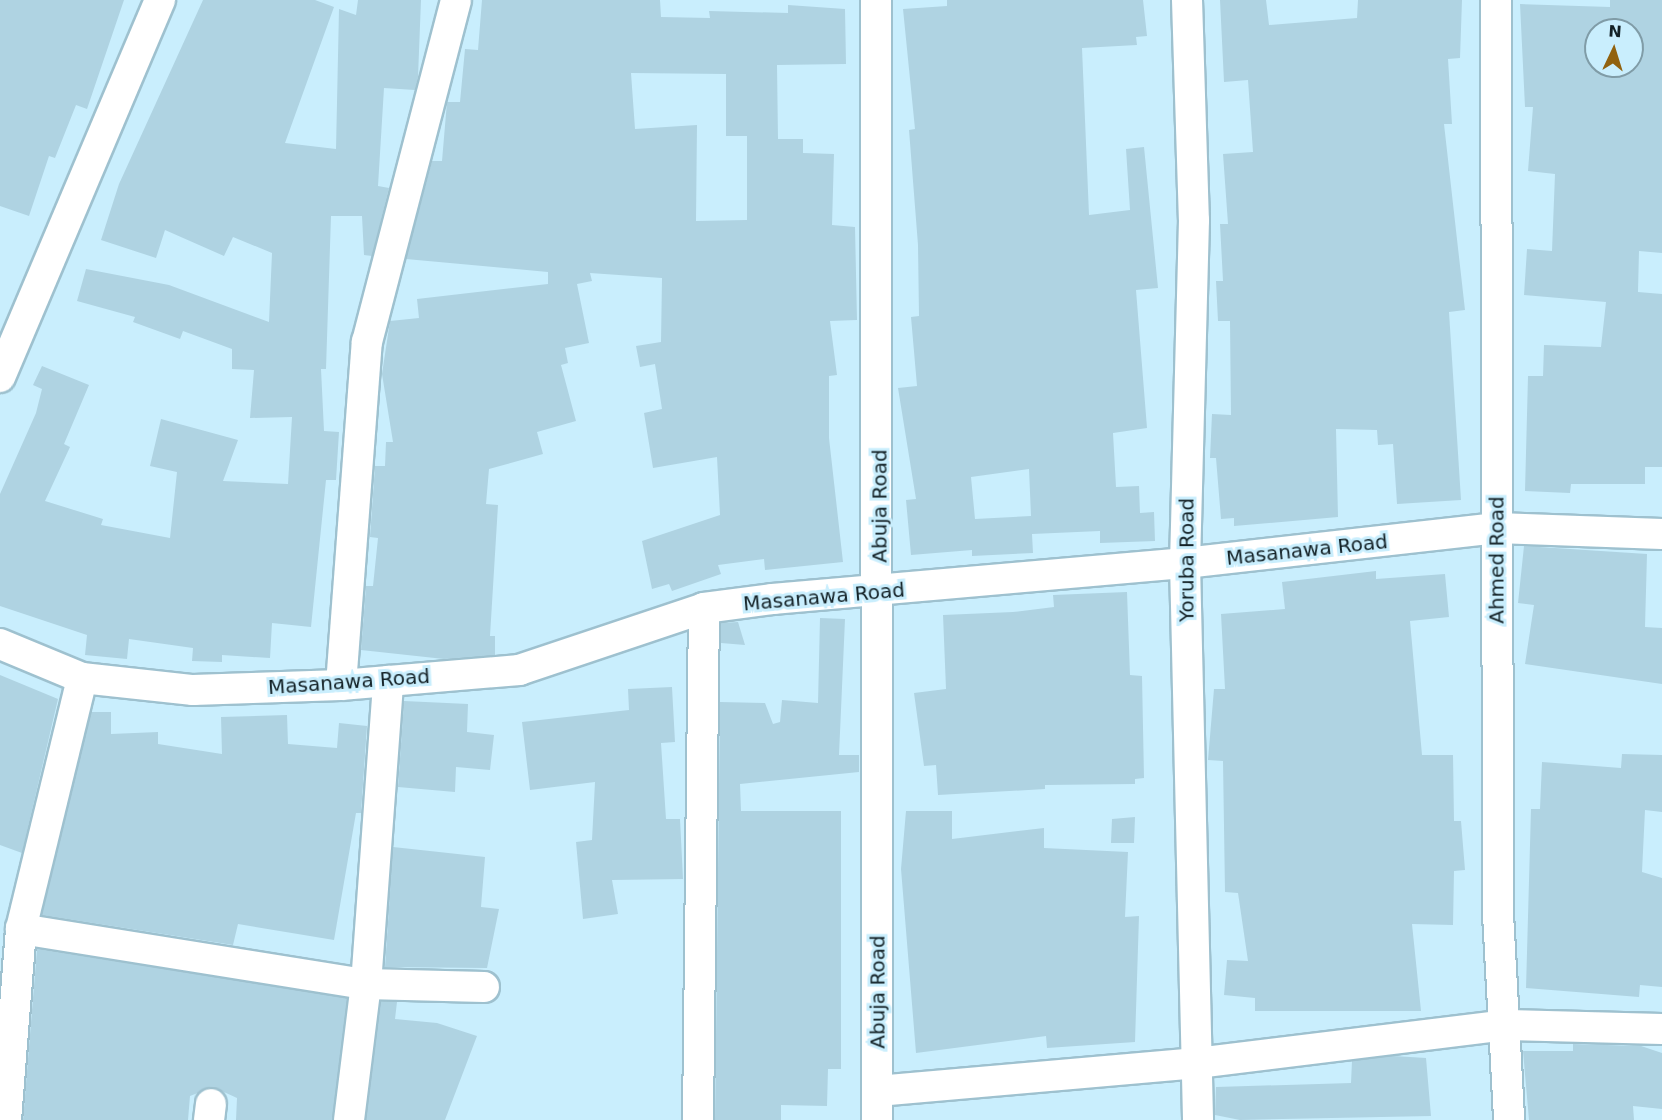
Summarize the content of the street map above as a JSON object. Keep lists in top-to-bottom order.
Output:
{
  "streets": {
    "street": [
      "Abuja Road",
      "Masanawa Road",
      "Yoruba Road",
      "Ahmed Road"
    ]
  },
  "crossings": [
    ["Abuja Road", "Masanawa Road"],
    ["Masanawa Road", "Yoruba Road"],
    ["Masanawa Road", "Ahmed Road"]
  ],
  "north": "top"
}
